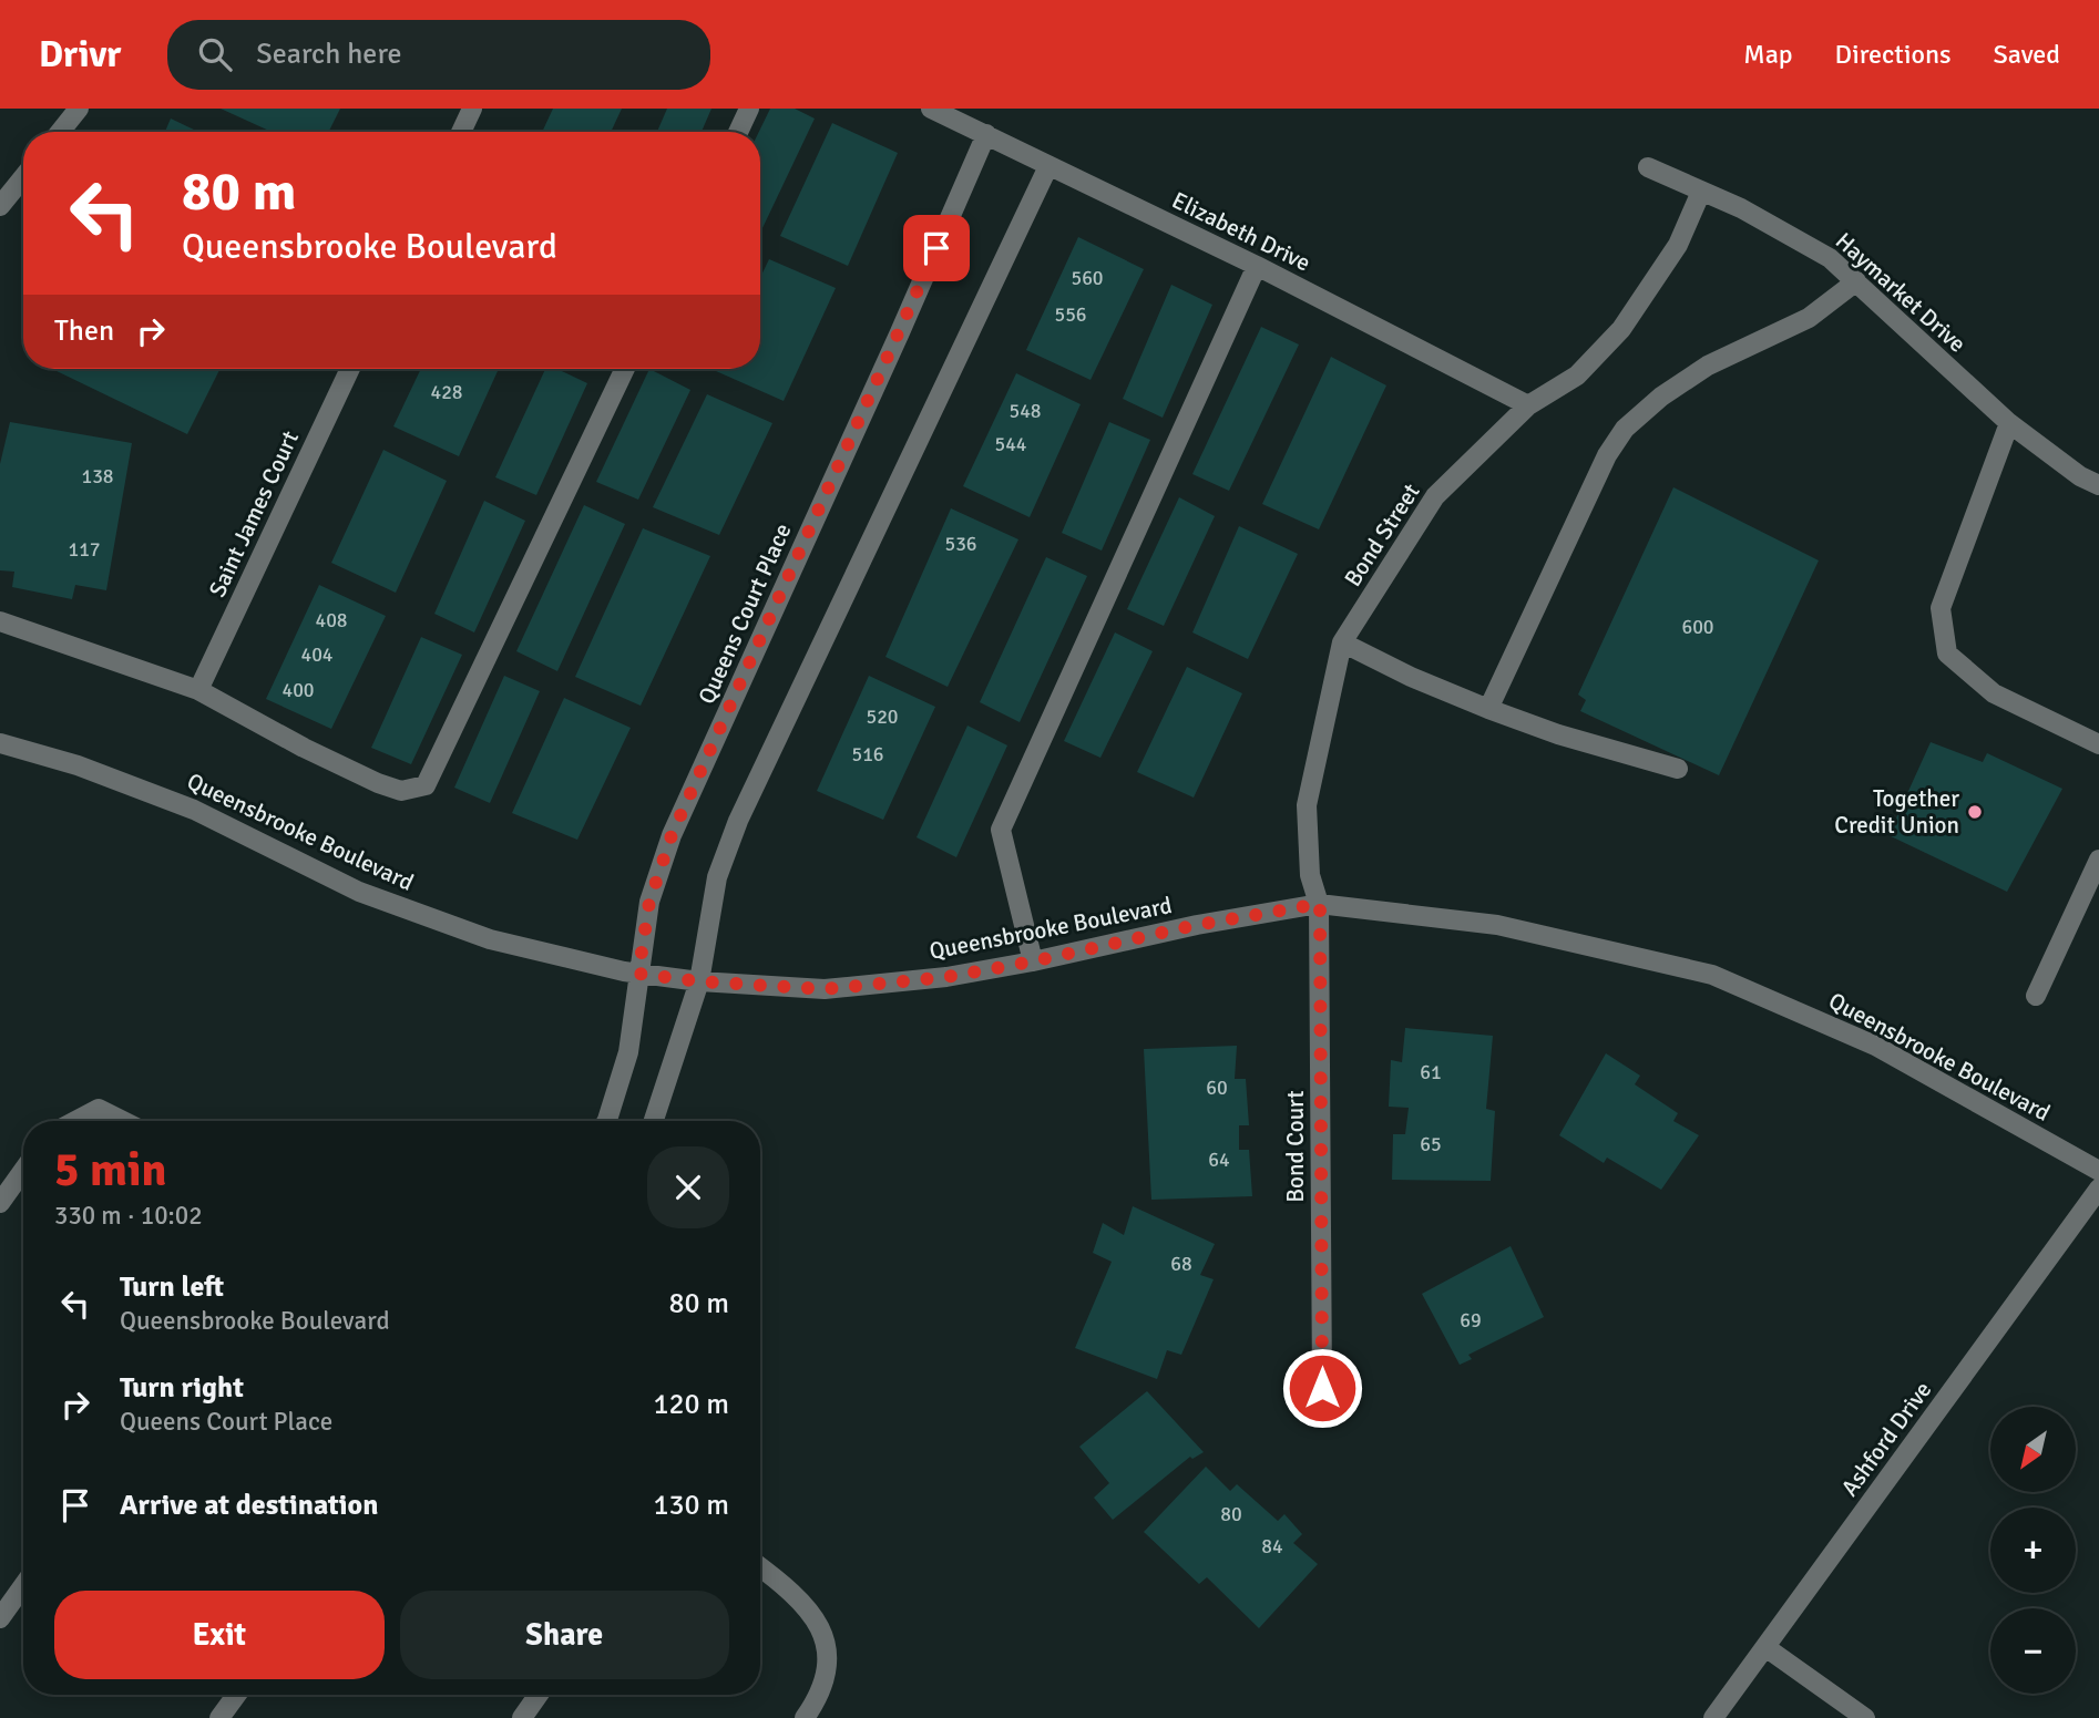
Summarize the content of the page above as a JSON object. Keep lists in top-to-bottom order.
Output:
{
  "streets": {
    "street": [
      "Elizabeth Drive",
      "Haymarket Drive",
      "Saint James Court",
      "Bond Street",
      "Queens Court Place",
      "Queensbrooke Boulevard",
      "Bond Court",
      "Ashford Drive"
    ]
  },
  "crossings": [
    ["Elizabeth Drive", "Bond Street"],
    ["Elizabeth Drive", "Queens Court Place"],
    ["Haymarket Drive", "Bond Street"],
    ["Bond Street", "Queensbrooke Boulevard"],
    ["Bond Street", "Bond Court"],
    ["Queens Court Place", "Queensbrooke Boulevard"],
    ["Queensbrooke Boulevard", "Bond Court"]
  ],
  "places": ["Together Credit Union"],
  "house_numbers": [
    "560",
    "556",
    "428",
    "548",
    "544",
    "138",
    "536",
    "117",
    "408",
    "600",
    "404",
    "400",
    "520",
    "516",
    "61",
    "60",
    "65",
    "64",
    "68",
    "69",
    "80",
    "84"
  ],
  "north": "bottom left",
  "page": {
    "header": "Drivr",
    "search": "Search here",
    "nav": ["Map", "Directions", "Saved"],
    "turn": ["80 m", "Queensbrooke Boulevard"],
    "then": "Then",
    "heading": ["5 min", "330 m · 10:02"],
    "list": [
      {
        "name": "Turn left",
        "note": "Queensbrooke Boulevard",
        "value": "80 m"
      },
      {
        "name": "Turn right",
        "note": "Queens Court Place",
        "value": "120 m"
      },
      {
        "name": "Arrive at destination",
        "value": "130 m"
      }
    ],
    "map_buttons": ["+", "−"],
    "buttons": ["Exit", "Share"]
  }
}
